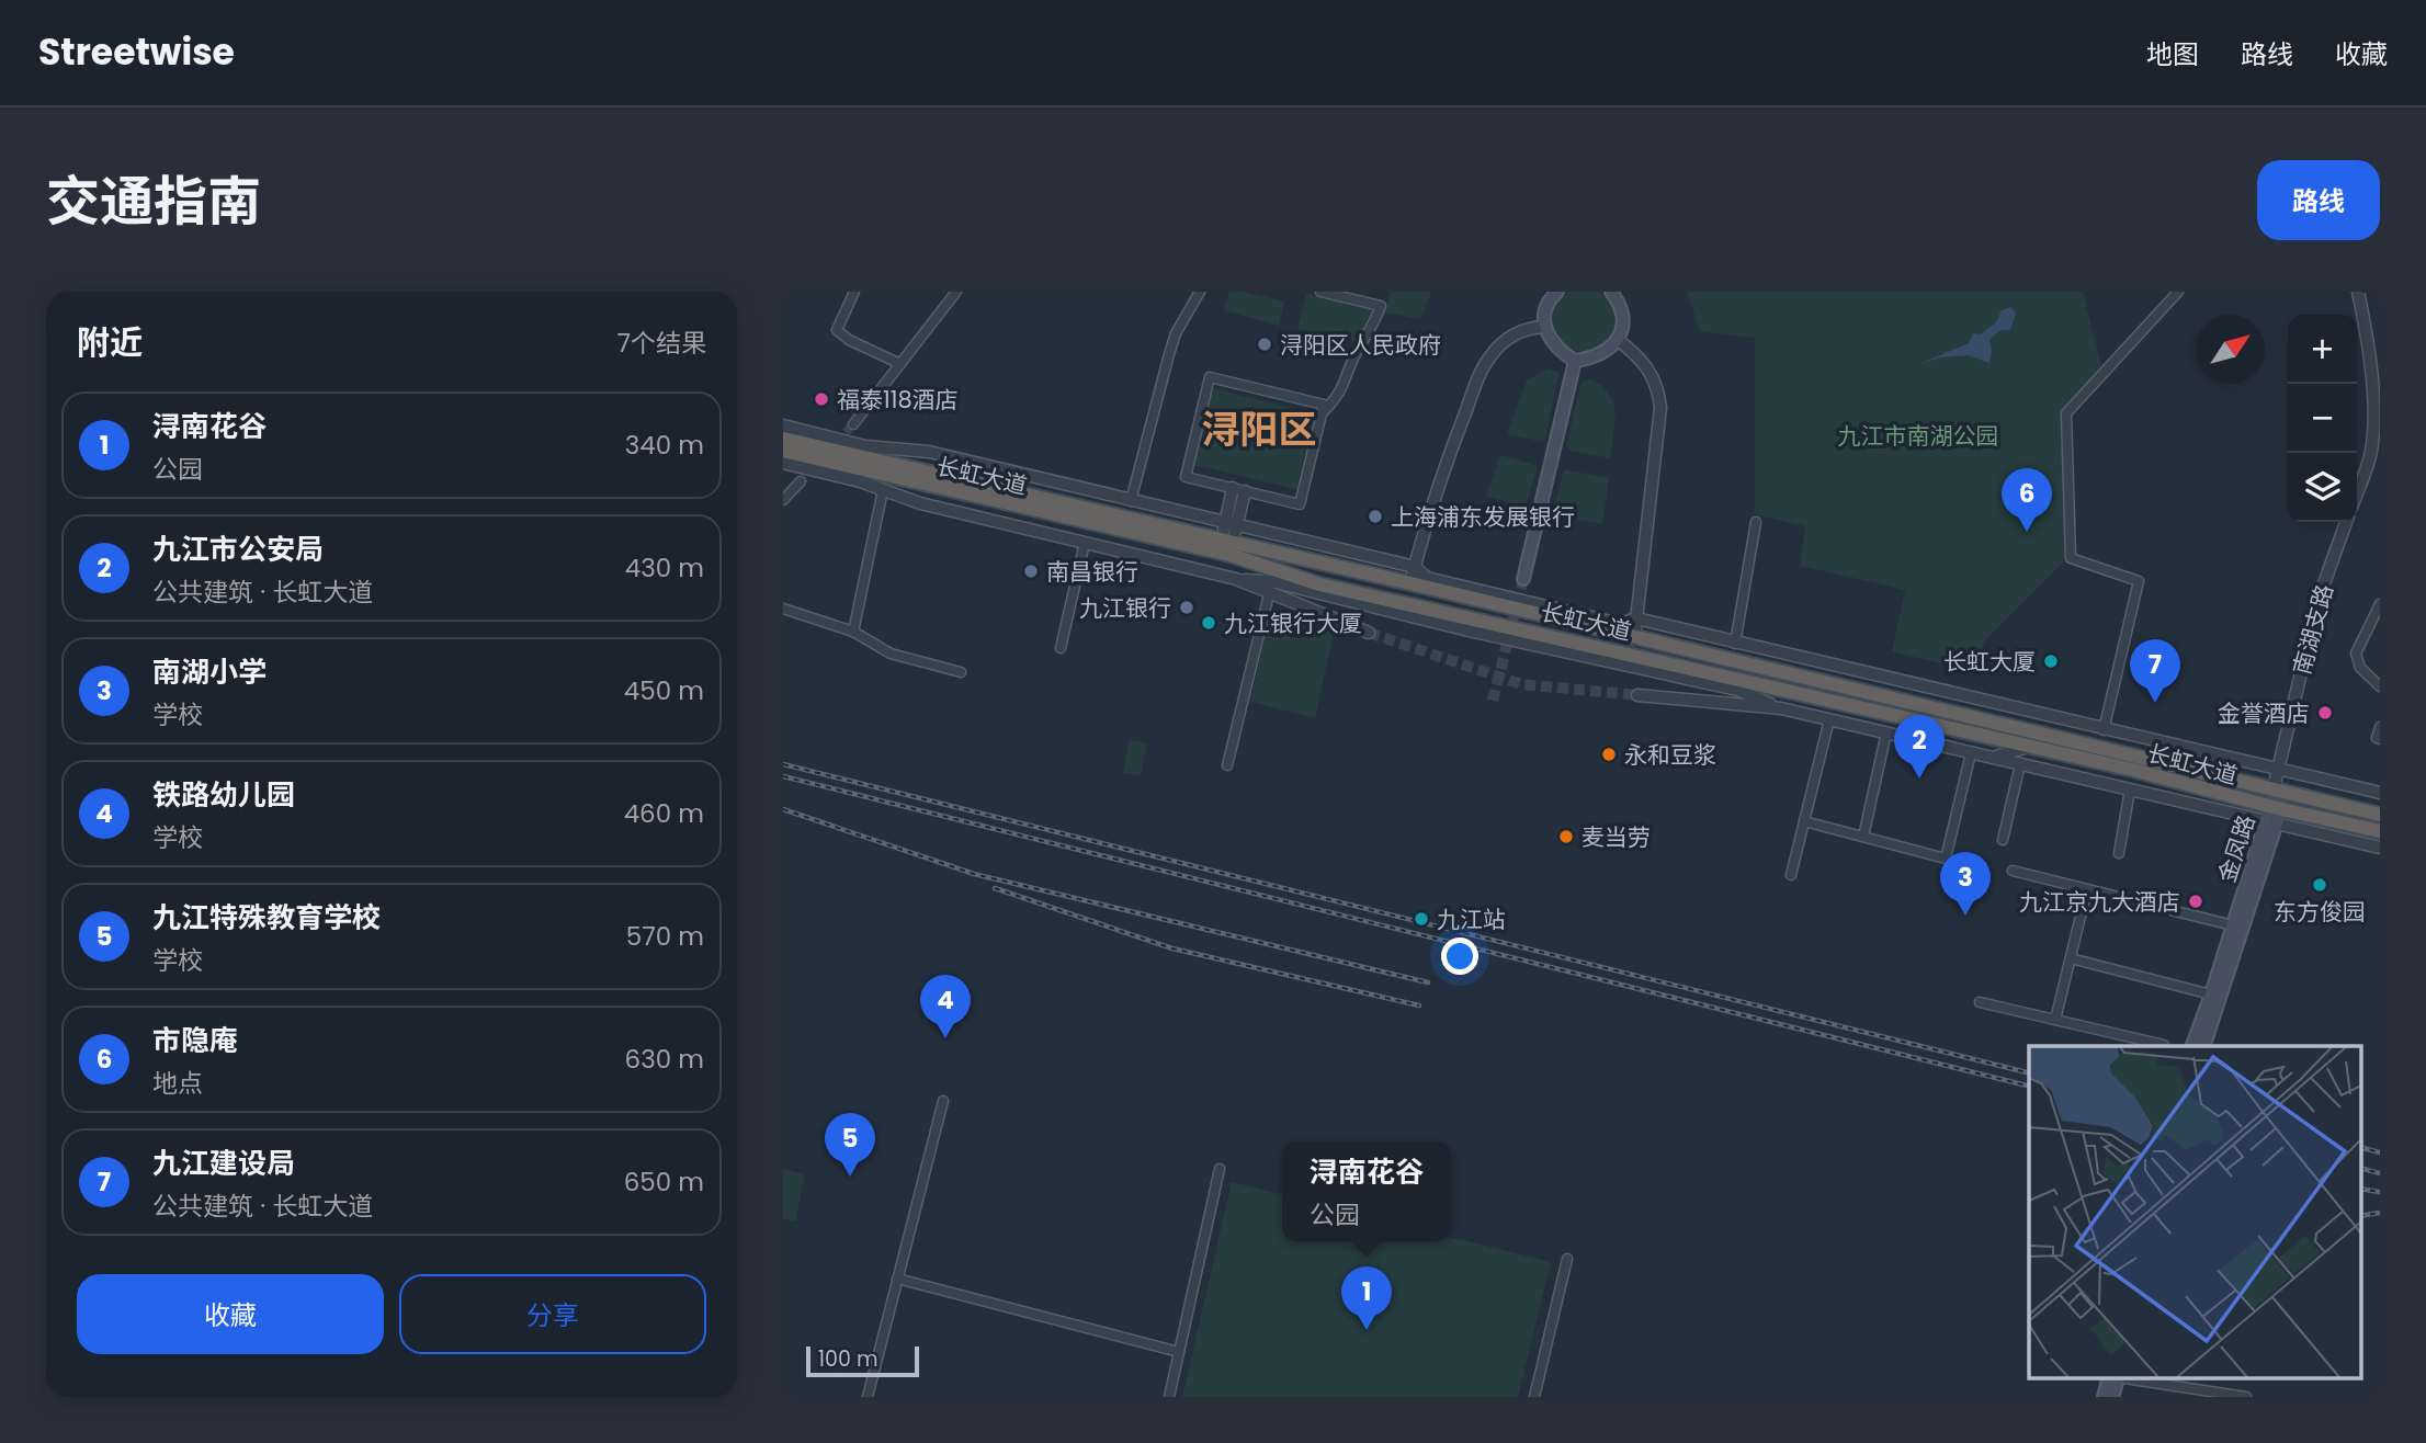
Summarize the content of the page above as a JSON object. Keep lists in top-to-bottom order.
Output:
{
  "streets": {
    "highway": ["长虹大道"],
    "main road": ["金凤路"],
    "street": ["南湖支路"]
  },
  "crossings": [
    ["长虹大道", "南湖支路"],
    ["长虹大道", "金凤路"],
    ["南湖支路", "金凤路"]
  ],
  "districts": ["浔阳区"],
  "parks": ["九江市南湖公园"],
  "places": [
    "浔阳区人民政府",
    "福泰118酒店",
    "上海浦东发展银行",
    "南昌银行",
    "九江银行",
    "九江银行大厦",
    "长虹大厦",
    "金誉酒店",
    "永和豆浆",
    "麦当劳",
    "东方俊园",
    "九江京九大酒店",
    "九江站"
  ],
  "scale_bar": "100 m",
  "north": "top right",
  "page": {
    "header": "Streetwise",
    "nav": ["地图", "路线", "收藏"],
    "title": "交通指南",
    "buttons": [
      "路线",
      ["收藏", "分享"]
    ],
    "heading": ["附近", "7个结果"],
    "map_buttons": ["+", "−"],
    "list": [
      {
        "mark": "1",
        "name": "浔南花谷",
        "note": "公园",
        "value": "340 m"
      },
      {
        "mark": "2",
        "name": "九江市公安局",
        "note": "公共建筑 · 长虹大道",
        "value": "430 m"
      },
      {
        "mark": "3",
        "name": "南湖小学",
        "note": "学校",
        "value": "450 m"
      },
      {
        "mark": "4",
        "name": "铁路幼儿园",
        "note": "学校",
        "value": "460 m"
      },
      {
        "mark": "5",
        "name": "九江特殊教育学校",
        "note": "学校",
        "value": "570 m"
      },
      {
        "mark": "6",
        "name": "市隐庵",
        "note": "地点",
        "value": "630 m"
      },
      {
        "mark": "7",
        "name": "九江建设局",
        "note": "公共建筑 · 长虹大道",
        "value": "650 m"
      }
    ],
    "pins": [
      "6",
      "7",
      "2",
      "3",
      "4",
      "5",
      "1"
    ],
    "popup": ["浔南花谷", "公园"],
    "scale": "100 m"
  }
}
